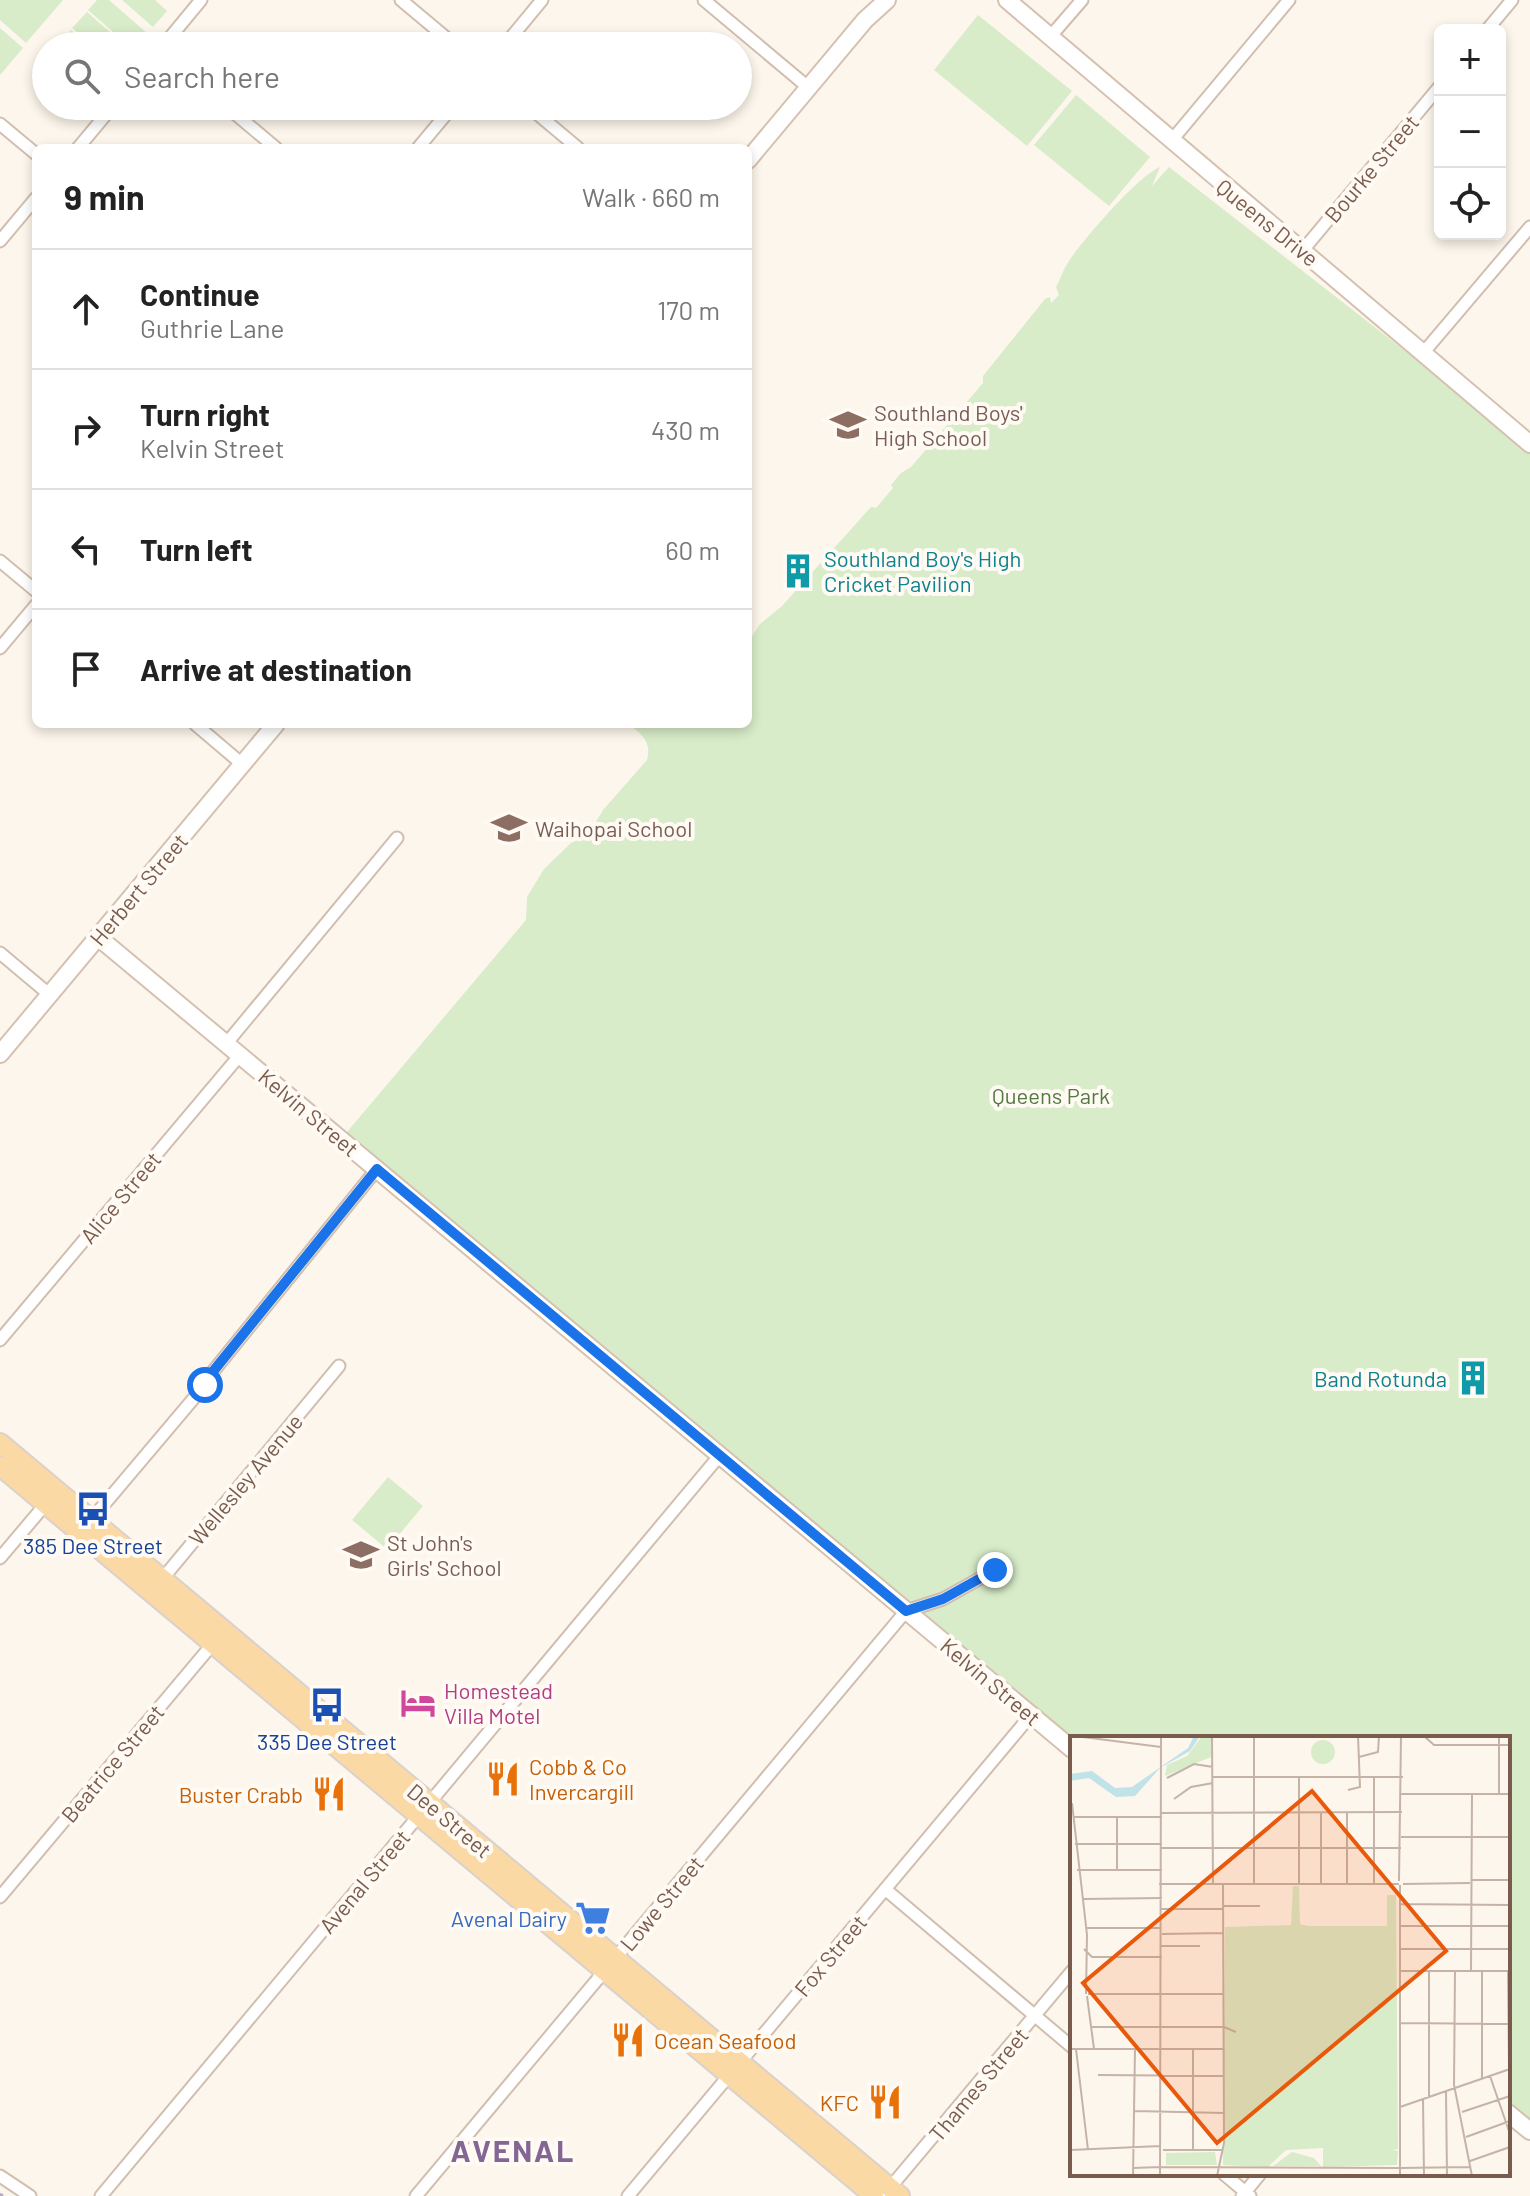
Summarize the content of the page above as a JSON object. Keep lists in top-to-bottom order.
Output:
{
  "streets": {
    "main road": [
      "Queens Drive",
      "Herbert Street",
      "Kelvin Street",
      "Dee Street"
    ],
    "street": [
      "Bourke Street",
      "Alice Street",
      "Wellesley Avenue",
      "Beatrice Street",
      "Avenal Street",
      "Lowe Street",
      "Fox Street",
      "Thames Street"
    ]
  },
  "crossings": [
    ["Bourke Street", "Queens Drive"],
    ["Herbert Street", "Kelvin Street"],
    ["Kelvin Street", "Alice Street"],
    ["Kelvin Street", "Avenal Street"],
    ["Kelvin Street", "Lowe Street"],
    ["Kelvin Street", "Fox Street"],
    ["Wellesley Avenue", "Dee Street"],
    ["Beatrice Street", "Dee Street"],
    ["Dee Street", "Avenal Street"],
    ["Dee Street", "Lowe Street"],
    ["Dee Street", "Fox Street"],
    ["Dee Street", "Thames Street"]
  ],
  "districts": ["AVENAL"],
  "parks": ["Queens Park"],
  "places": {
    "school or university": ["Southland Boys' High School", "Waihopai School", "St John's Girls' School"],
    "building": ["Southland Boy's High Cricket Pavilion", "Band Rotunda"],
    "bus stop": ["385 Dee Street", "335 Dee Street"],
    "hotel": ["Homestead Villa Motel"],
    "restaurant": [
      "Cobb & Co Invercargill",
      "Buster Crabb",
      "Ocean Seafood",
      "KFC"
    ],
    "supermarket": ["Avenal Dairy"]
  },
  "page": {
    "map_buttons": ["+", "−"],
    "search": "Search here",
    "heading": ["9 min", "Walk · 660 m"],
    "list": [
      ["Continue", "Guthrie Lane", "170 m"],
      ["Turn right", "Kelvin Street", "430 m"],
      ["Turn left", "60 m"],
      "Arrive at destination"
    ]
  }
}
